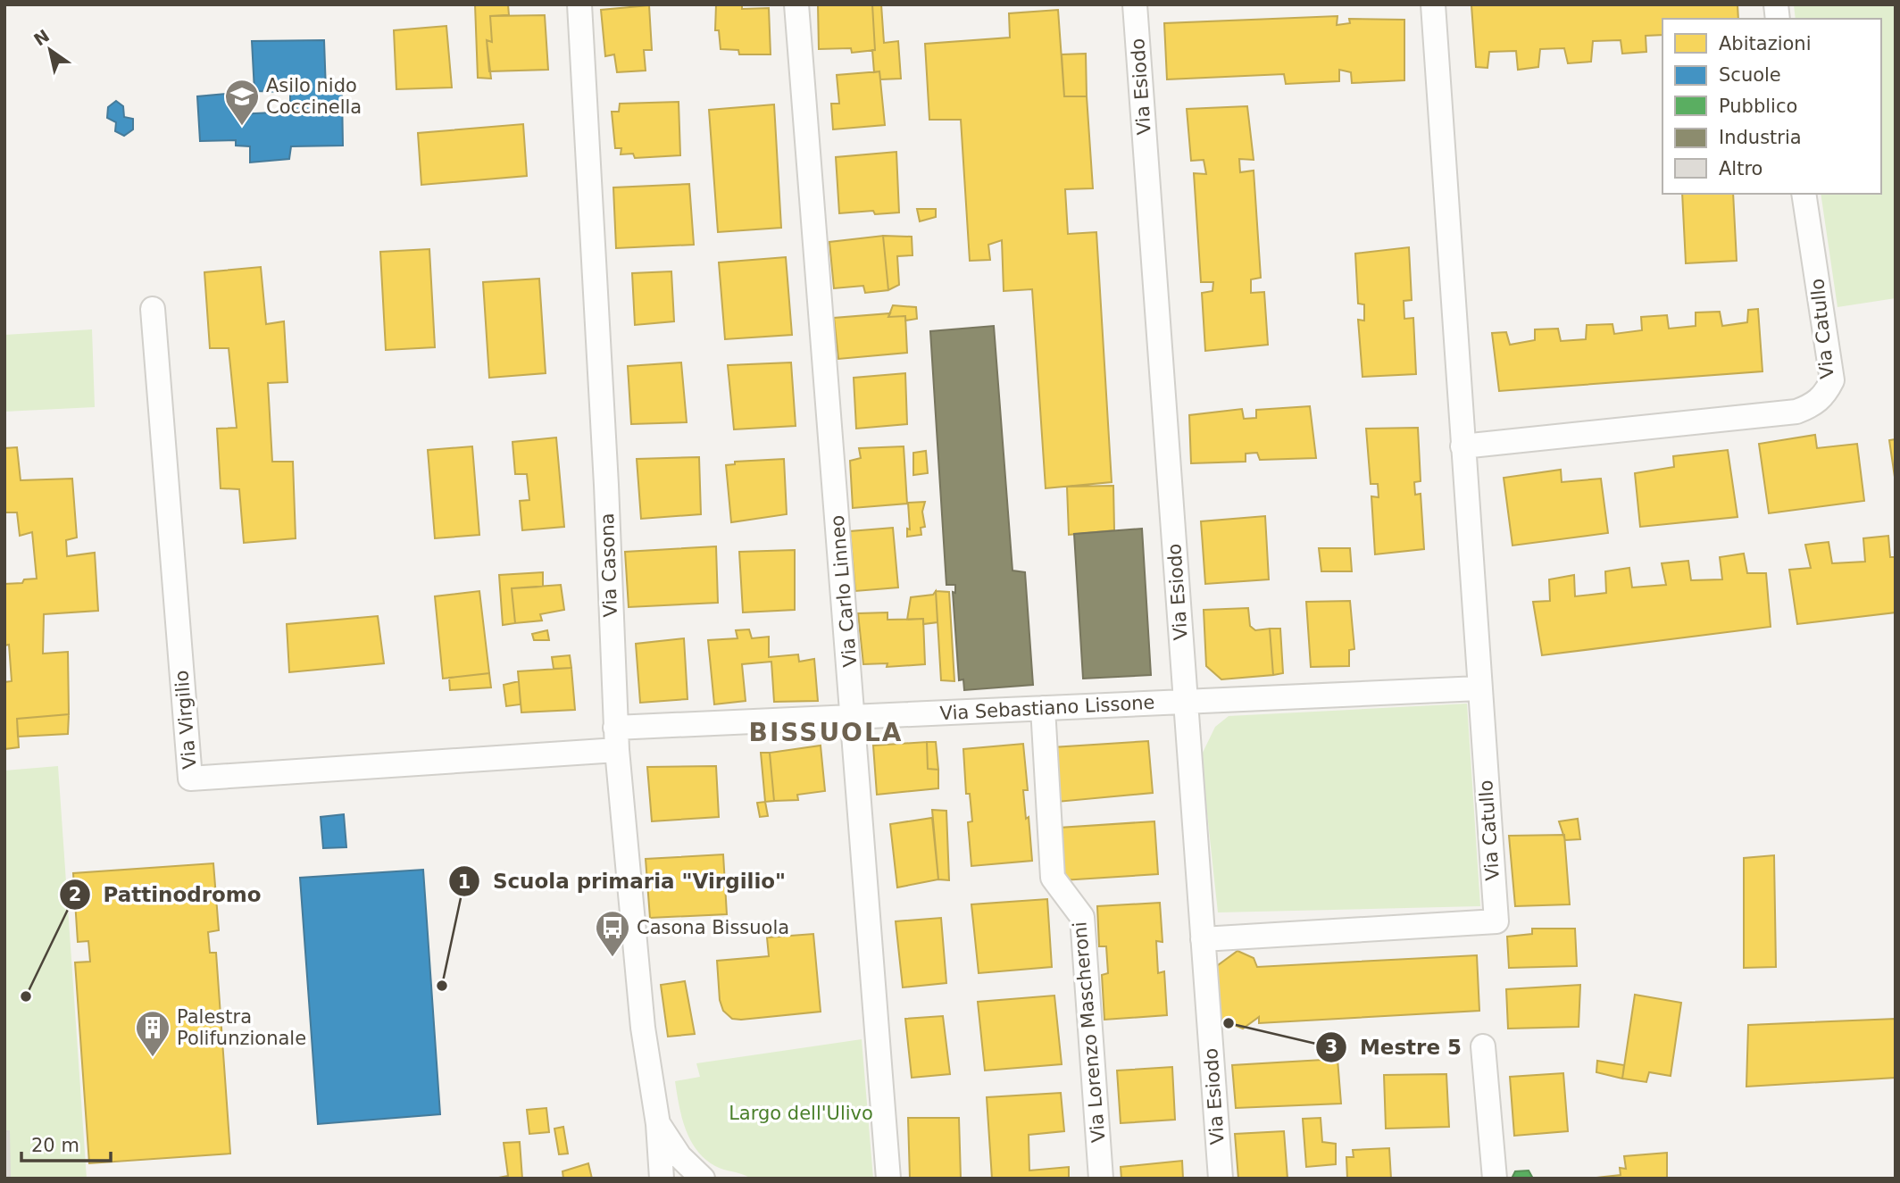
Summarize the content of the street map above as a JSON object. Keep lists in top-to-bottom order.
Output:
{
  "streets": {
    "street": [
      "Via Esiodo",
      "Via Catullo",
      "Via Casona",
      "Via Carlo Linneo",
      "Via Sebastiano Lissone",
      "Via Virgilio",
      "Via Lorenzo Mascheroni"
    ]
  },
  "crossings": [
    ["Via Esiodo", "Via Catullo"],
    ["Via Esiodo", "Via Sebastiano Lissone"],
    ["Via Catullo", "Via Sebastiano Lissone"],
    ["Via Casona", "Via Sebastiano Lissone"],
    ["Via Casona", "Via Virgilio"],
    ["Via Carlo Linneo", "Via Sebastiano Lissone"],
    ["Via Sebastiano Lissone", "Via Virgilio"],
    ["Via Sebastiano Lissone", "Via Lorenzo Mascheroni"]
  ],
  "districts": ["BISSUOLA"],
  "parks": ["Largo dell'Ulivo"],
  "places": {
    "school or university": ["Asilo nido Coccinella"],
    "bus stop": ["Casona Bissuola"],
    "other": ["Scuola primaria \"Virgilio\"", "Pattinodromo", "Mestre 5"],
    "building": ["Palestra Polifunzionale"]
  },
  "legend": [
    "Abitazioni",
    "Scuole",
    "Pubblico",
    "Industria",
    "Altro"
  ],
  "scale_bar": "20 m",
  "north": "top left"
}
